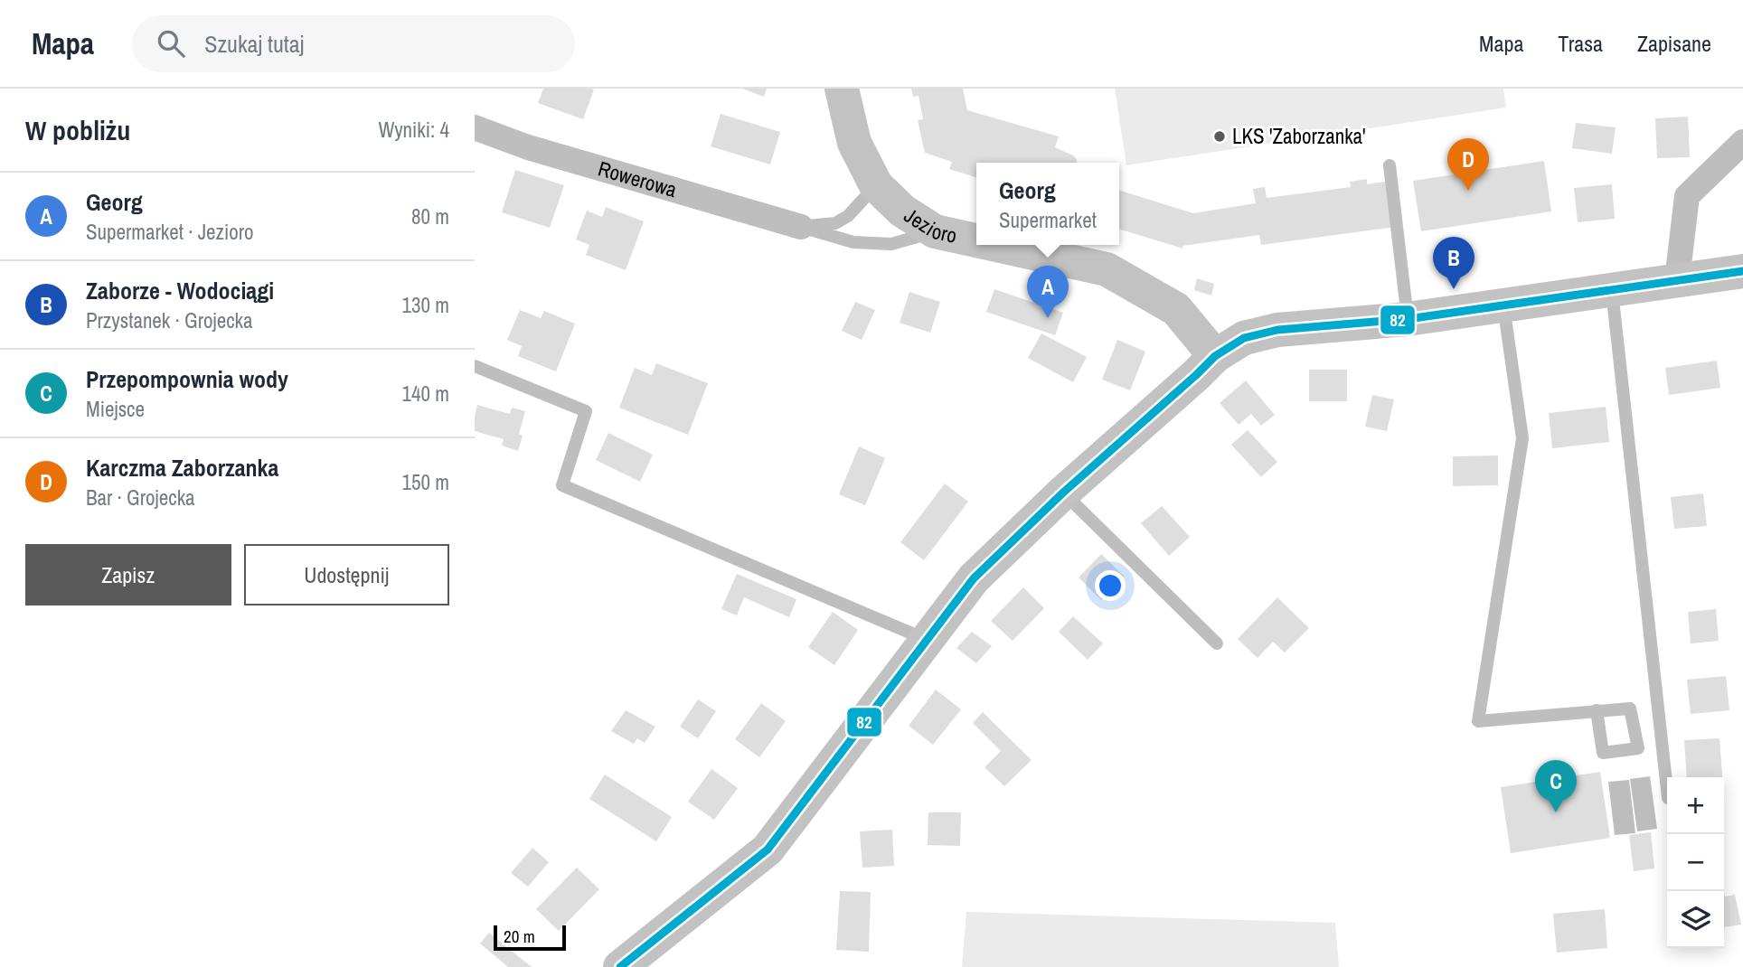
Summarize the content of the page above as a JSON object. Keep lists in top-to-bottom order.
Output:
{
  "streets": {
    "street": ["Rowerowa", "Jezioro"]
  },
  "crossings": [
    ["Rowerowa", "Jezioro"]
  ],
  "places": ["LKS 'Zaborzanka'"],
  "lines": ["transit line 82"],
  "scale_bar": "20 m",
  "page": {
    "header": "Mapa",
    "search": "Szukaj tutaj",
    "nav": ["Mapa", "Trasa", "Zapisane"],
    "heading": ["W pobliżu", "Wyniki: 4"],
    "pins": [
      "D",
      "B",
      "A",
      "C"
    ],
    "popup": ["Georg", "Supermarket"],
    "list": [
      {
        "mark": "A",
        "name": "Georg",
        "note": "Supermarket · Jezioro",
        "value": "80 m"
      },
      {
        "mark": "B",
        "name": "Zaborze - Wodociągi",
        "note": "Przystanek · Grojecka",
        "value": "130 m"
      },
      {
        "mark": "C",
        "name": "Przepompownia wody",
        "note": "Miejsce",
        "value": "140 m"
      },
      {
        "mark": "D",
        "name": "Karczma Zaborzanka",
        "note": "Bar · Grojecka",
        "value": "150 m"
      }
    ],
    "buttons": ["Zapisz", "Udostępnij"],
    "map_buttons": ["+", "−"],
    "scale": "20 m"
  }
}
